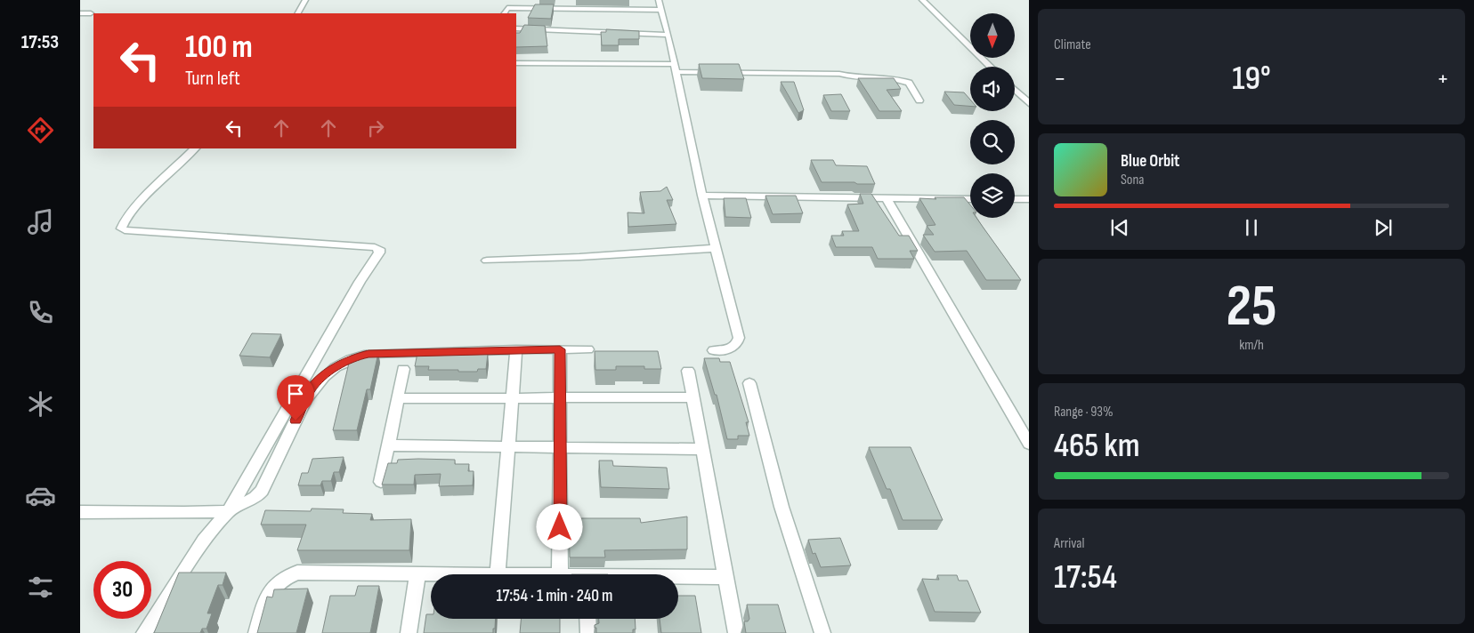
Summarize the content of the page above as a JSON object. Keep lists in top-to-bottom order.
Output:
{
  "north": "bottom",
  "page": {
    "tabs": "17:53",
    "tile": [
      "Climate",
      ["25", "km/h"],
      ["Range · 93%", "465 km"],
      ["Arrival", "17:54"]
    ],
    "turn": ["100 m", "Turn left"],
    "heat": ["−", "19°", "+"],
    "song": ["Blue Orbit", "Sona"],
    "limit": "30",
    "trip": "17:54 · 1 min · 240 m"
  }
}
